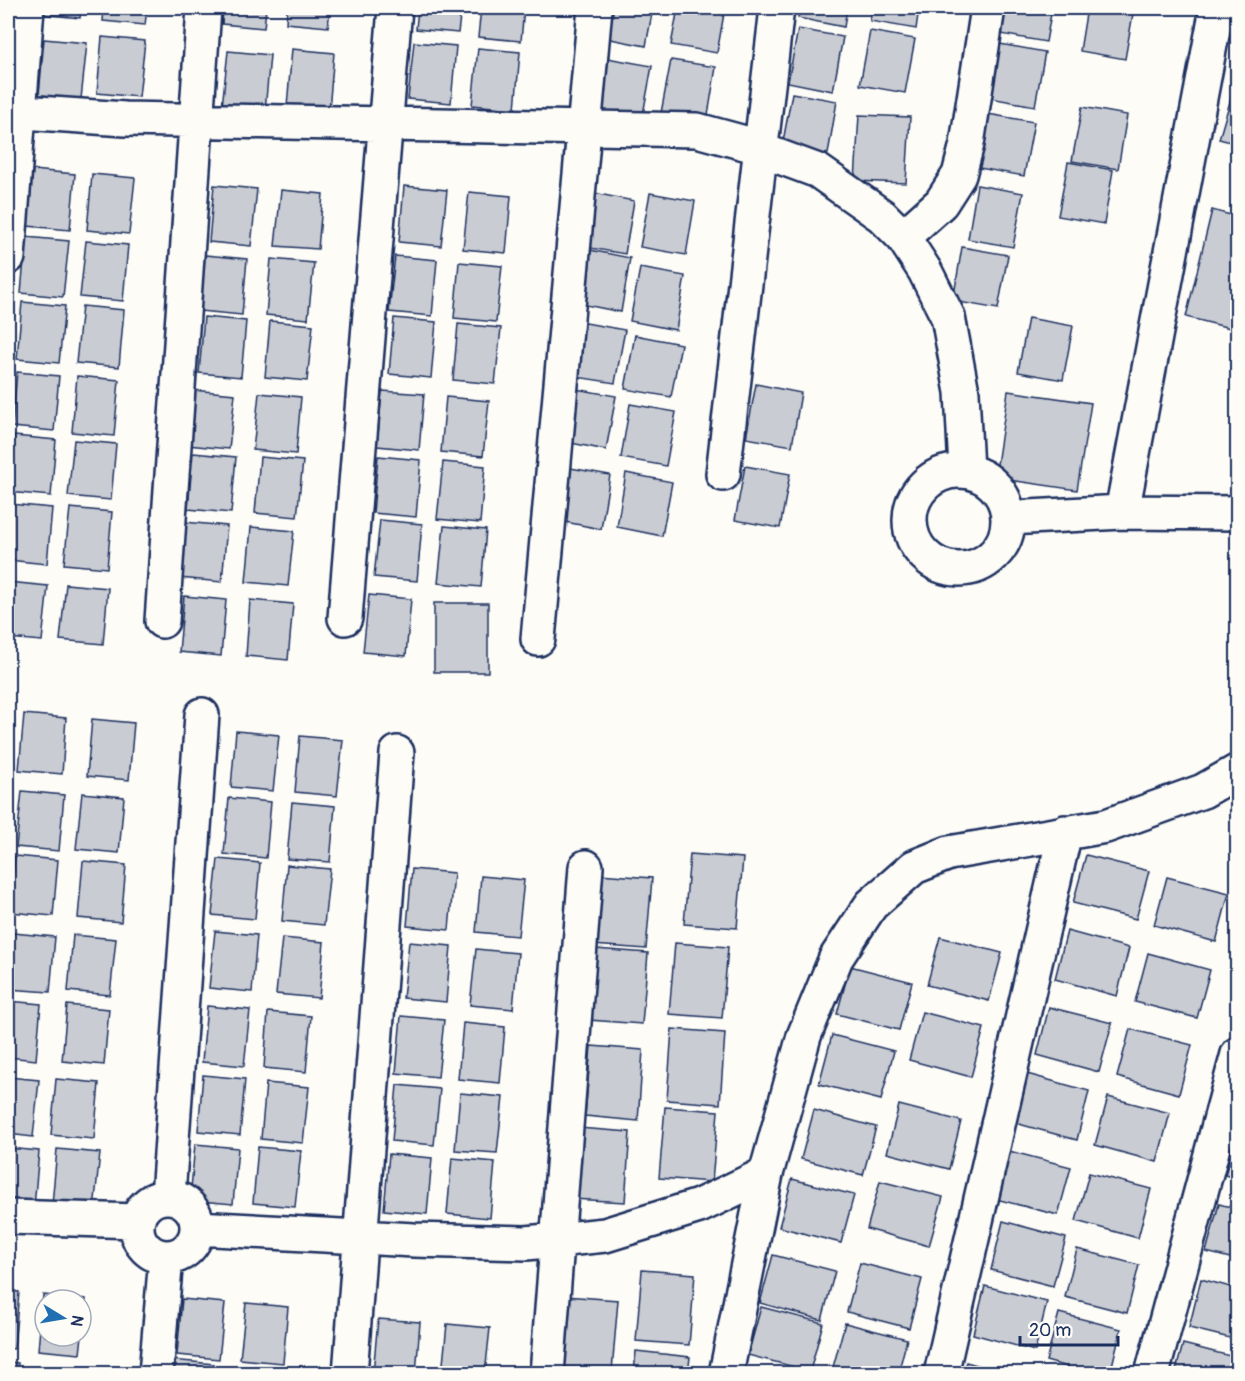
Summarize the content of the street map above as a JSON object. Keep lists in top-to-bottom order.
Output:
{
  "scale_bar": "20 m",
  "north": "right"
}
